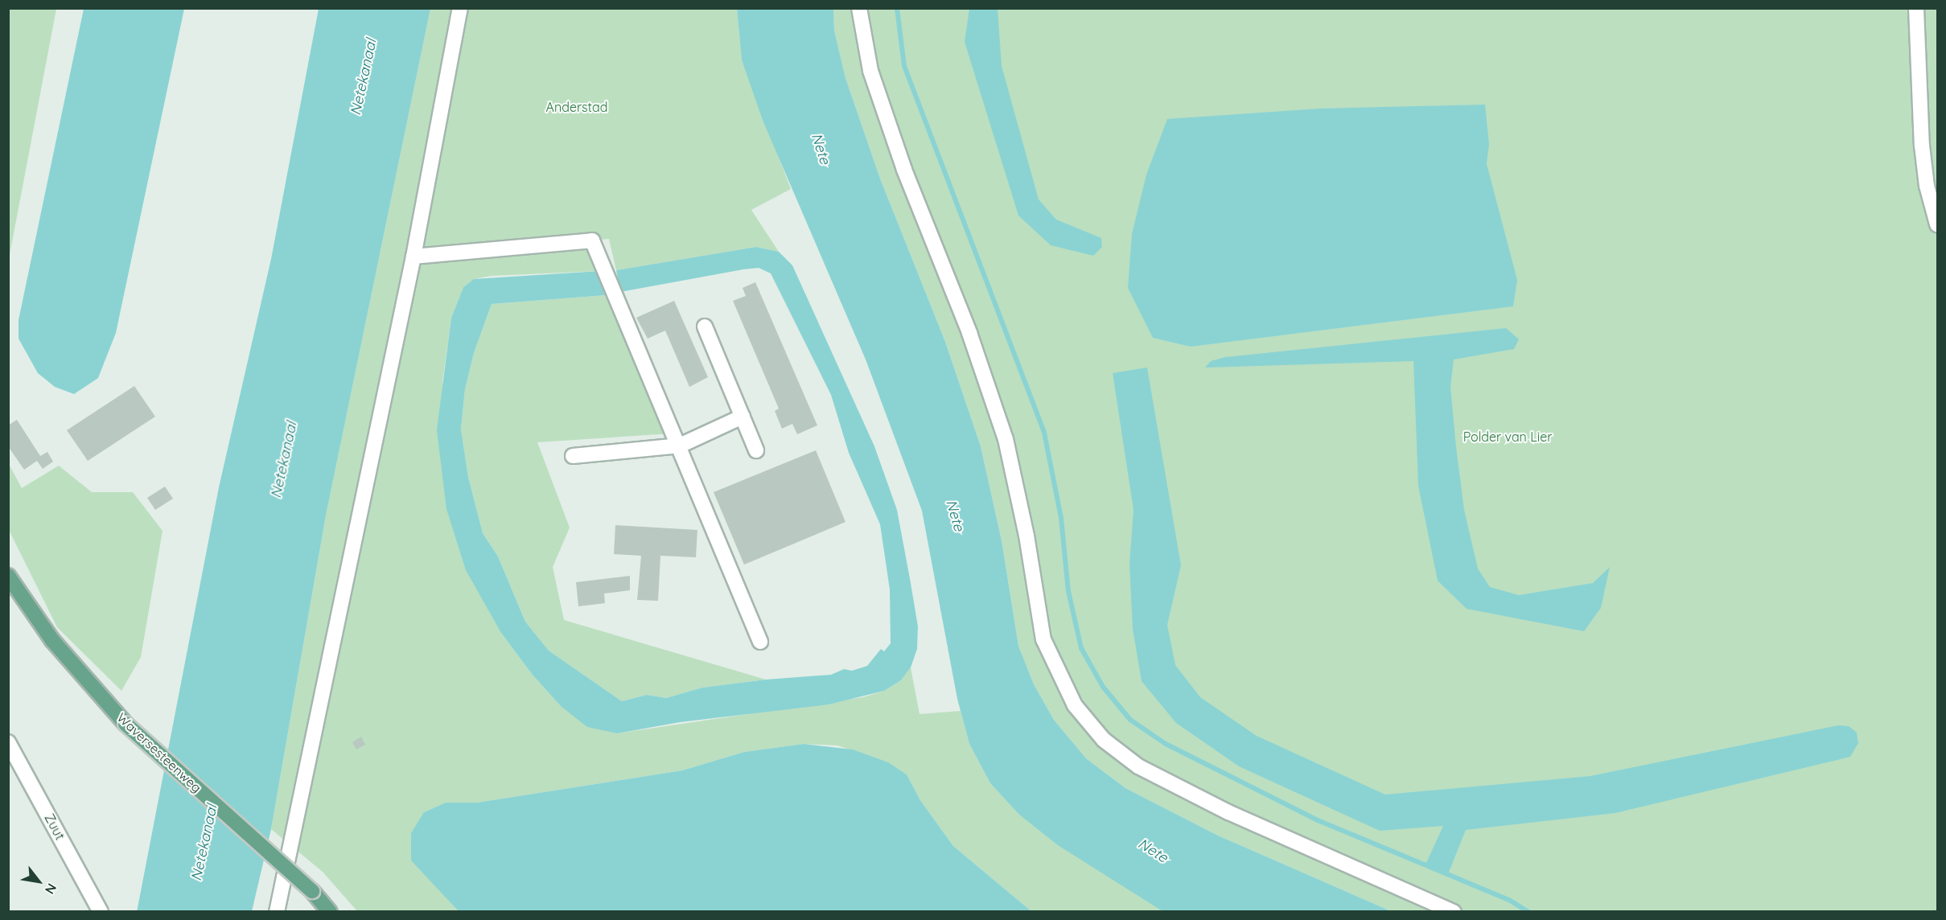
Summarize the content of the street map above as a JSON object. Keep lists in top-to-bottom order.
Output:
{
  "streets": {
    "main road": ["Waversesteenweg"],
    "street": ["Zuut"]
  },
  "water": ["Netekanaal", "Nete"],
  "parks": ["Anderstad", "Polder van Lier"],
  "north": "bottom right"
}
